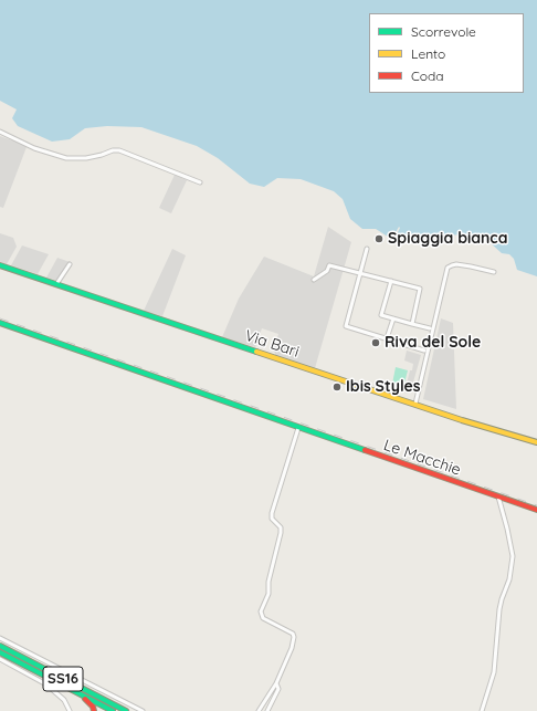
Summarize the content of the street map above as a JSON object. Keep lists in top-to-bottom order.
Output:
{
  "streets": {
    "main road": ["Via Bari", "Le Macchie", "SS16"]
  },
  "places": ["Spiaggia bianca", "Riva del Sole", "Ibis Styles"],
  "legend": ["Scorrevole", "Lento", "Coda"]
}
